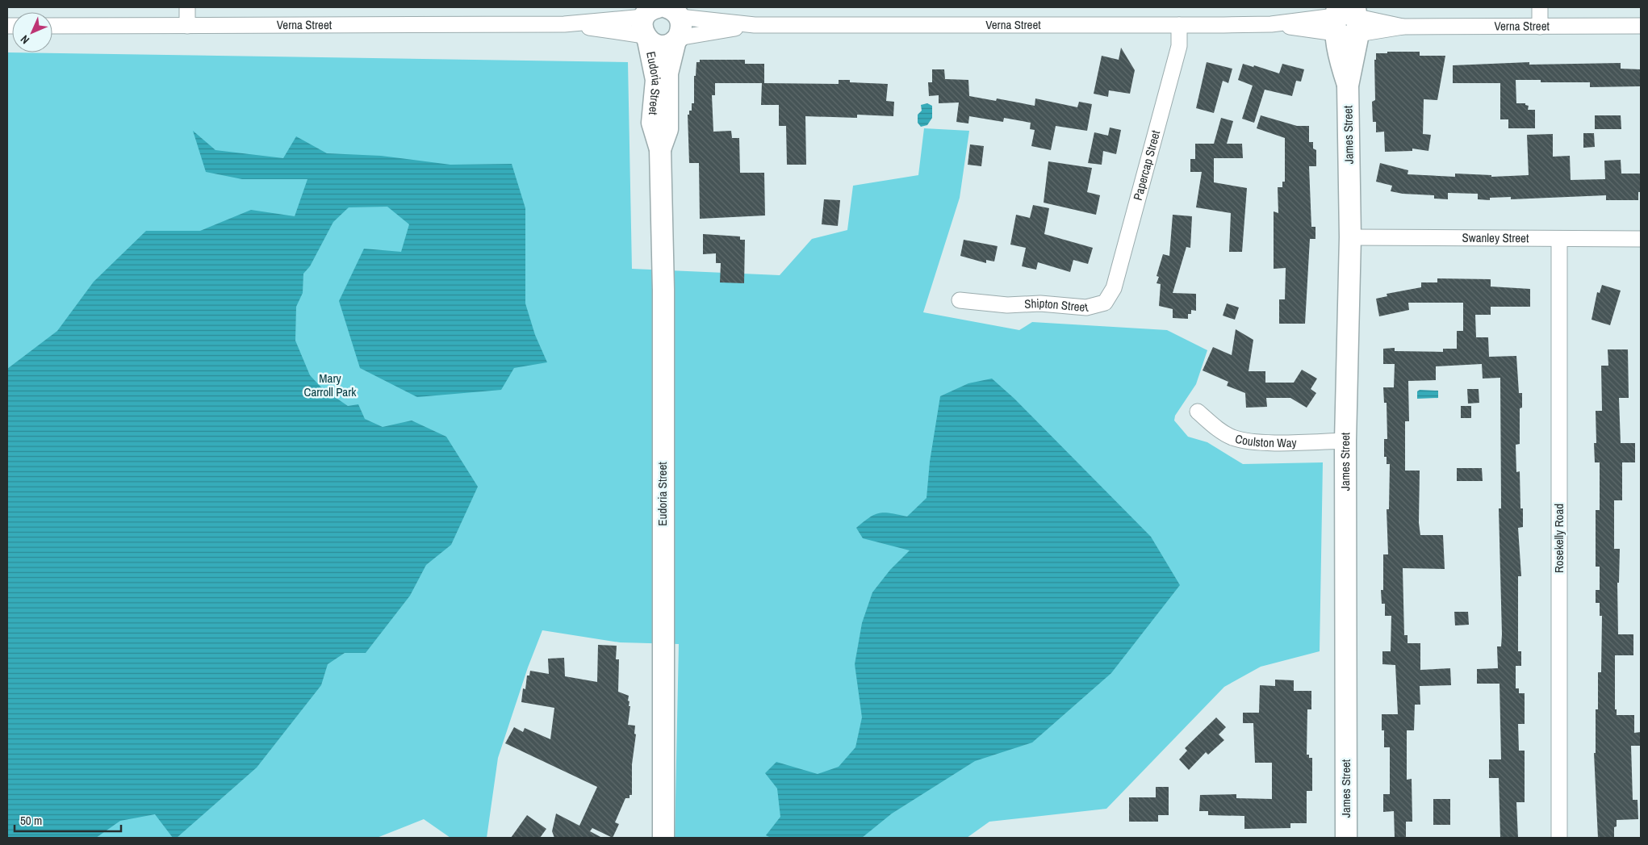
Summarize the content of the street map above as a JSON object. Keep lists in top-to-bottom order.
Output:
{
  "streets": {
    "street": [
      "Verna Street",
      "Eudoria Street",
      "James Street",
      "Papercap Street",
      "Swanley Street",
      "Shipton Street",
      "Coulston Way",
      "Rosekelly Road"
    ]
  },
  "crossings": [
    ["Verna Street", "Eudoria Street"],
    ["Verna Street", "James Street"],
    ["Verna Street", "Papercap Street"],
    ["James Street", "Swanley Street"],
    ["James Street", "Coulston Way"],
    ["Papercap Street", "Shipton Street"],
    ["Swanley Street", "Rosekelly Road"]
  ],
  "parks": ["Mary Carroll Park"],
  "scale_bar": "50 m",
  "north": "bottom left"
}
